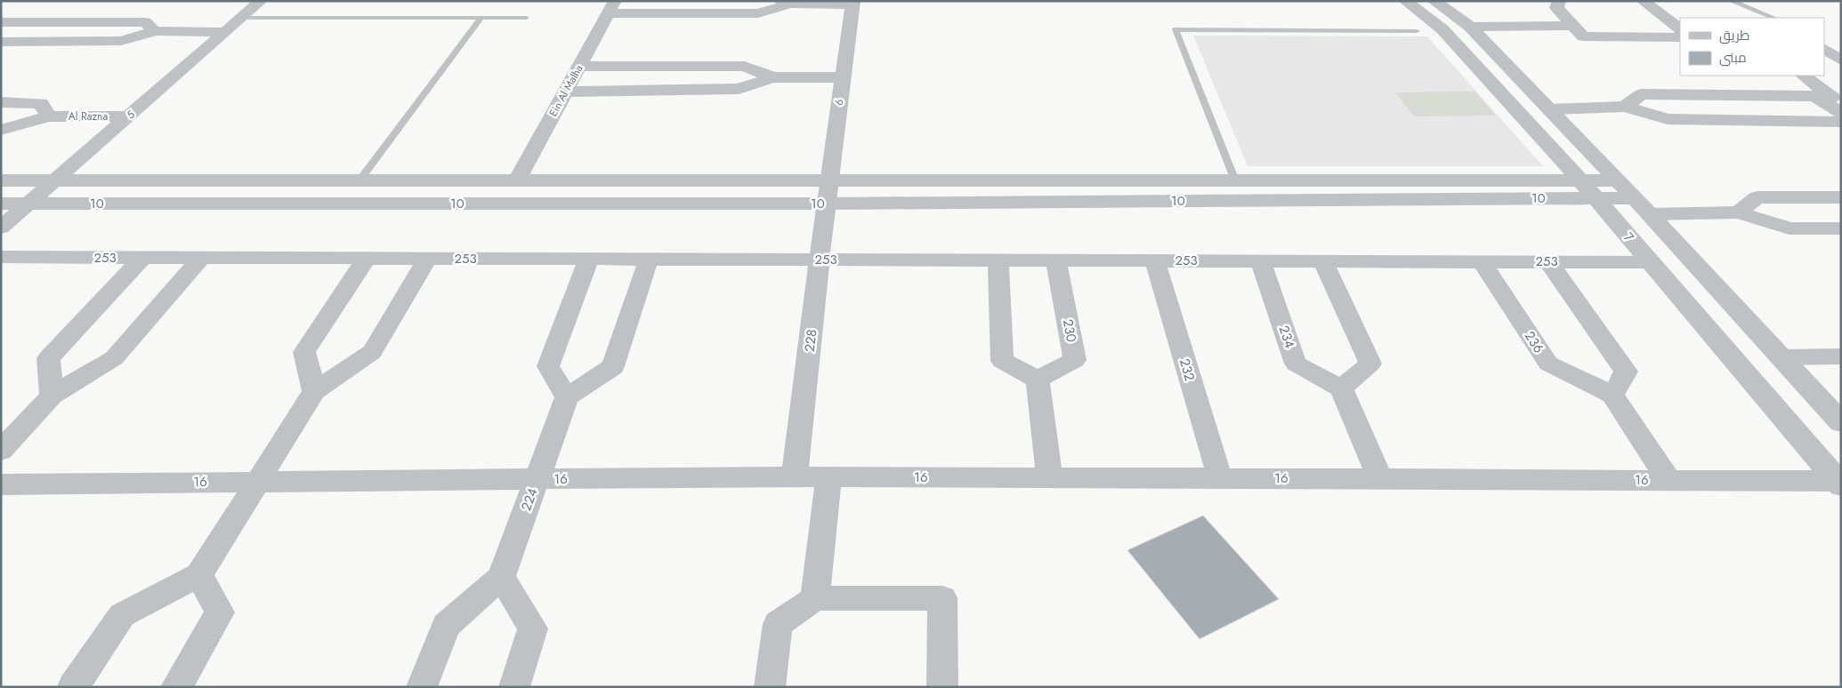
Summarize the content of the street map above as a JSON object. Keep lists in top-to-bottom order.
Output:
{
  "streets": {
    "street": [
      "Ein Al Malha",
      "6",
      "5",
      "Al Razna",
      "10",
      "7",
      "253",
      "230",
      "234",
      "228",
      "236",
      "232",
      "16",
      "224"
    ]
  },
  "crossings": [
    ["Ein Al Malha", "10"],
    ["6", "10"],
    ["6", "228"],
    ["5", "Al Razna"],
    ["5", "10"],
    ["10", "7"],
    ["10", "228"],
    ["7", "253"],
    ["7", "16"],
    ["253", "230"],
    ["253", "234"],
    ["253", "228"],
    ["253", "236"],
    ["253", "232"],
    ["228", "16"],
    ["232", "16"],
    ["16", "224"]
  ],
  "legend": ["طريق", "مبنى"]
}
